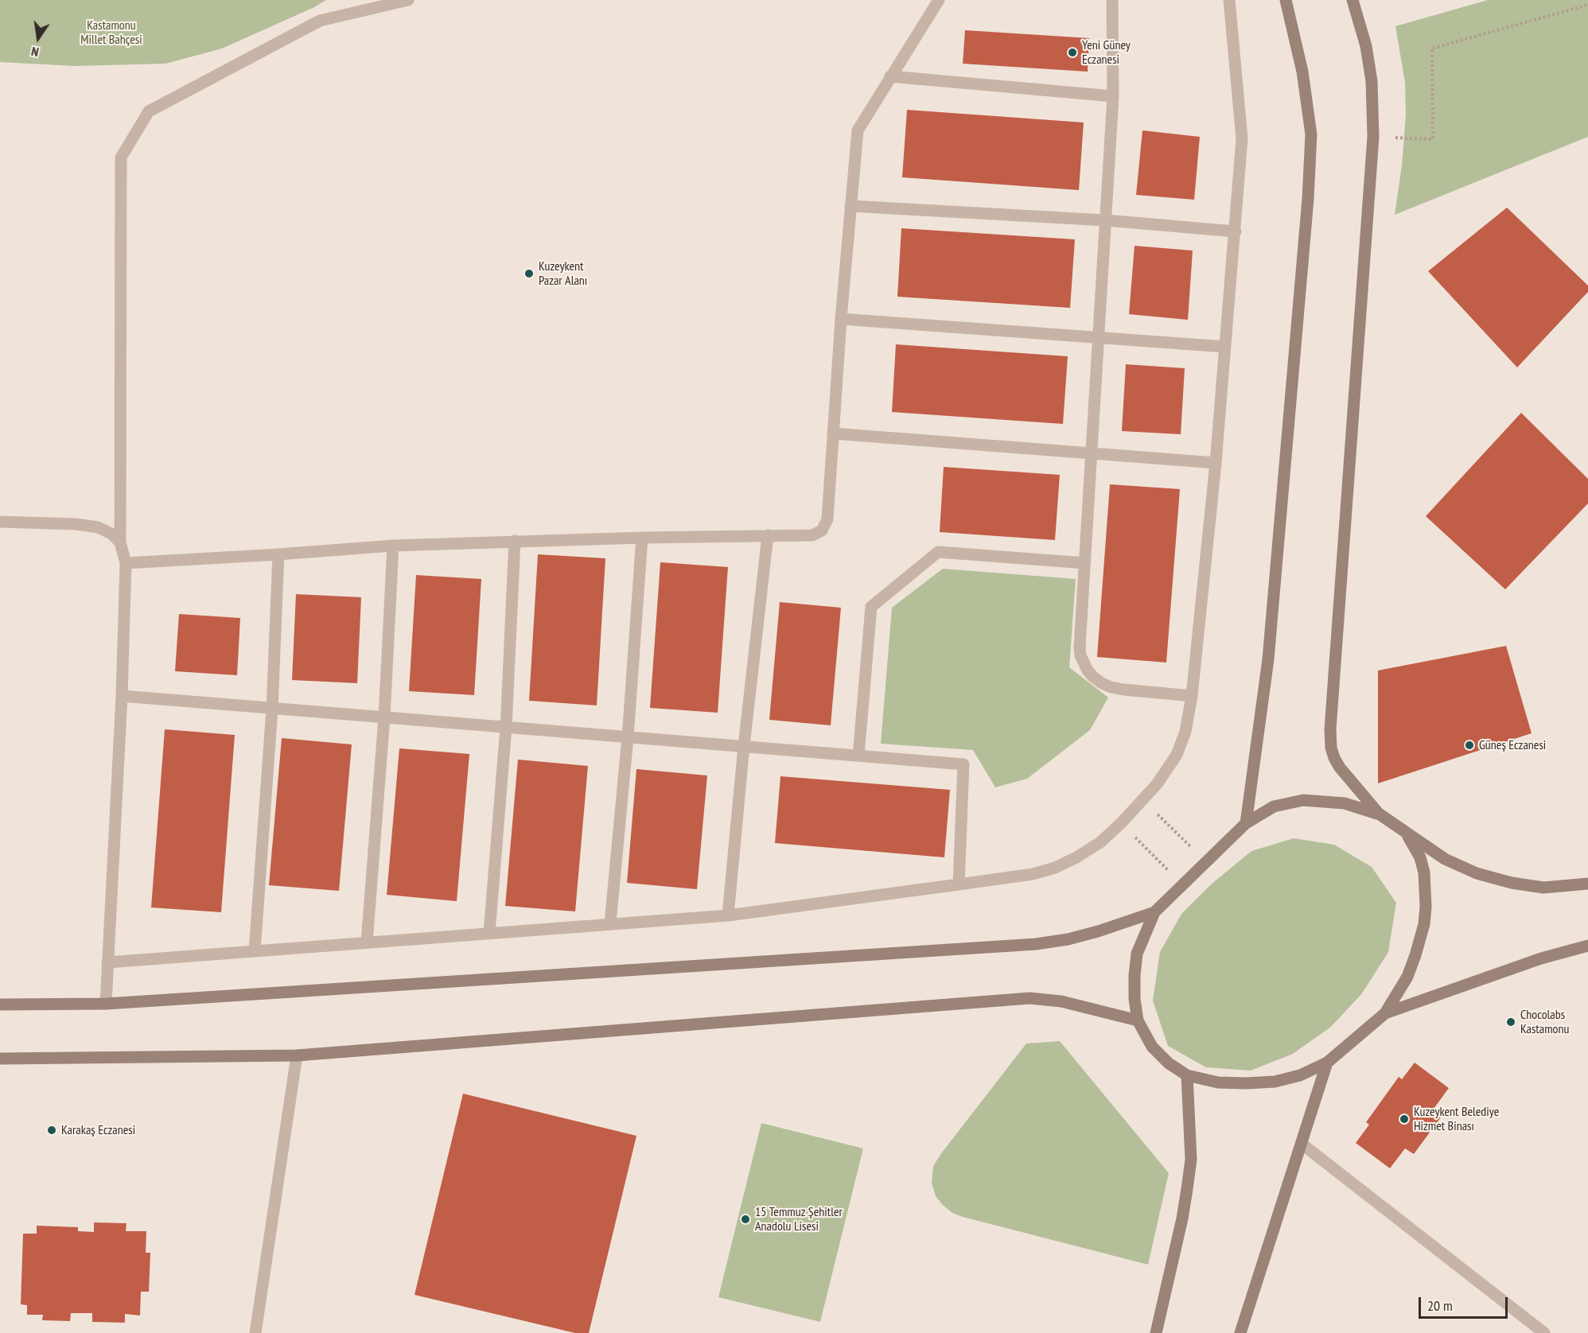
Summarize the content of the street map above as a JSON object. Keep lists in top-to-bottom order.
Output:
{
  "parks": ["Kastamonu Millet Bahçesi"],
  "places": [
    "Yeni Güney Eczanesi",
    "Kuzeykent Pazar Alanı",
    "Güneş Eczanesi",
    "Chocolabs Kastamonu",
    "Kuzeykent Belediye Hizmet Binası",
    "Karakaş Eczanesi",
    "15 Temmuz Şehitler Anadolu Lisesi"
  ],
  "scale_bar": "20 m",
  "north": "bottom"
}
